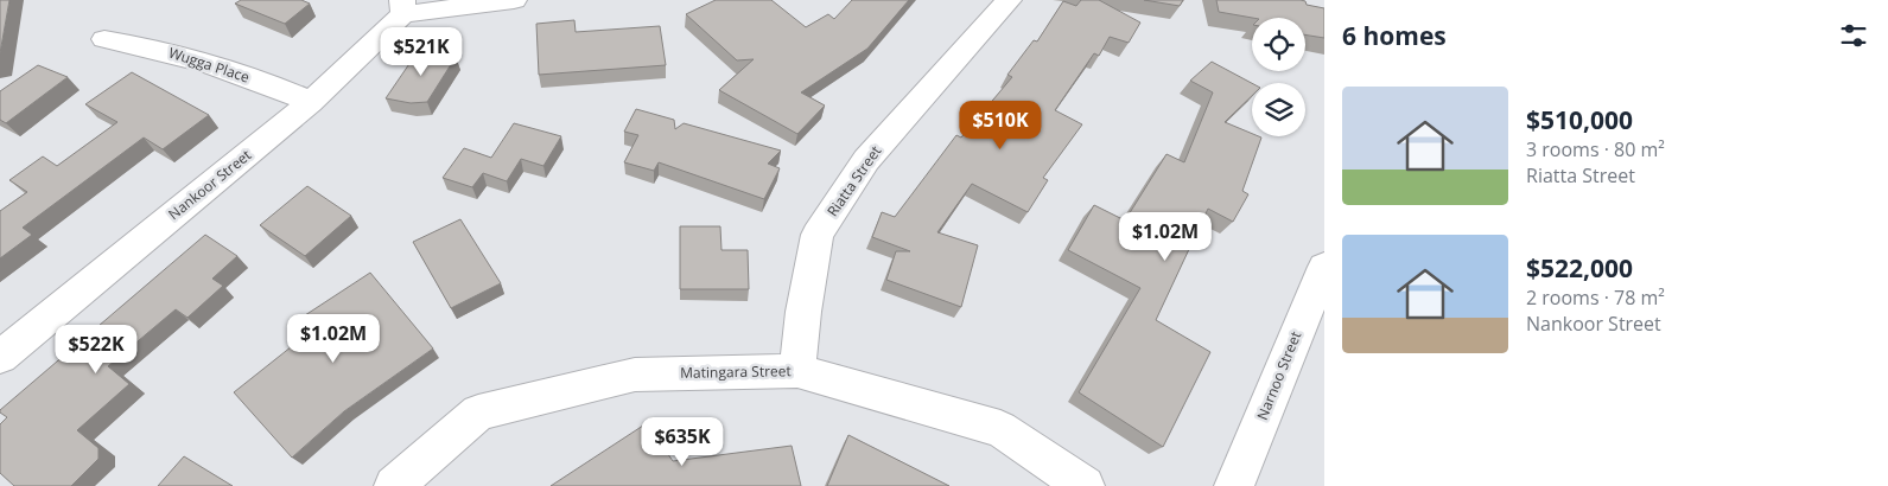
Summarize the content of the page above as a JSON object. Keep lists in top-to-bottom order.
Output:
{
  "streets": {
    "street": [
      "Wugga Place",
      "Riatta Street",
      "Nankoor Street",
      "Matingara Street",
      "Narnoo Street"
    ]
  },
  "crossings": [
    ["Wugga Place", "Nankoor Street"],
    ["Riatta Street", "Matingara Street"]
  ],
  "page": {
    "heading": "6 homes",
    "price": [
      "$521K",
      "$510K",
      "$1.02M",
      "$1.02M",
      "$522K",
      "$635K"
    ],
    "list": [
      {
        "name": "$510,000",
        "note": "3 rooms · 80 m² · Riatta Street"
      },
      {
        "name": "$522,000",
        "note": "2 rooms · 78 m² · Nankoor Street"
      }
    ]
  }
}
